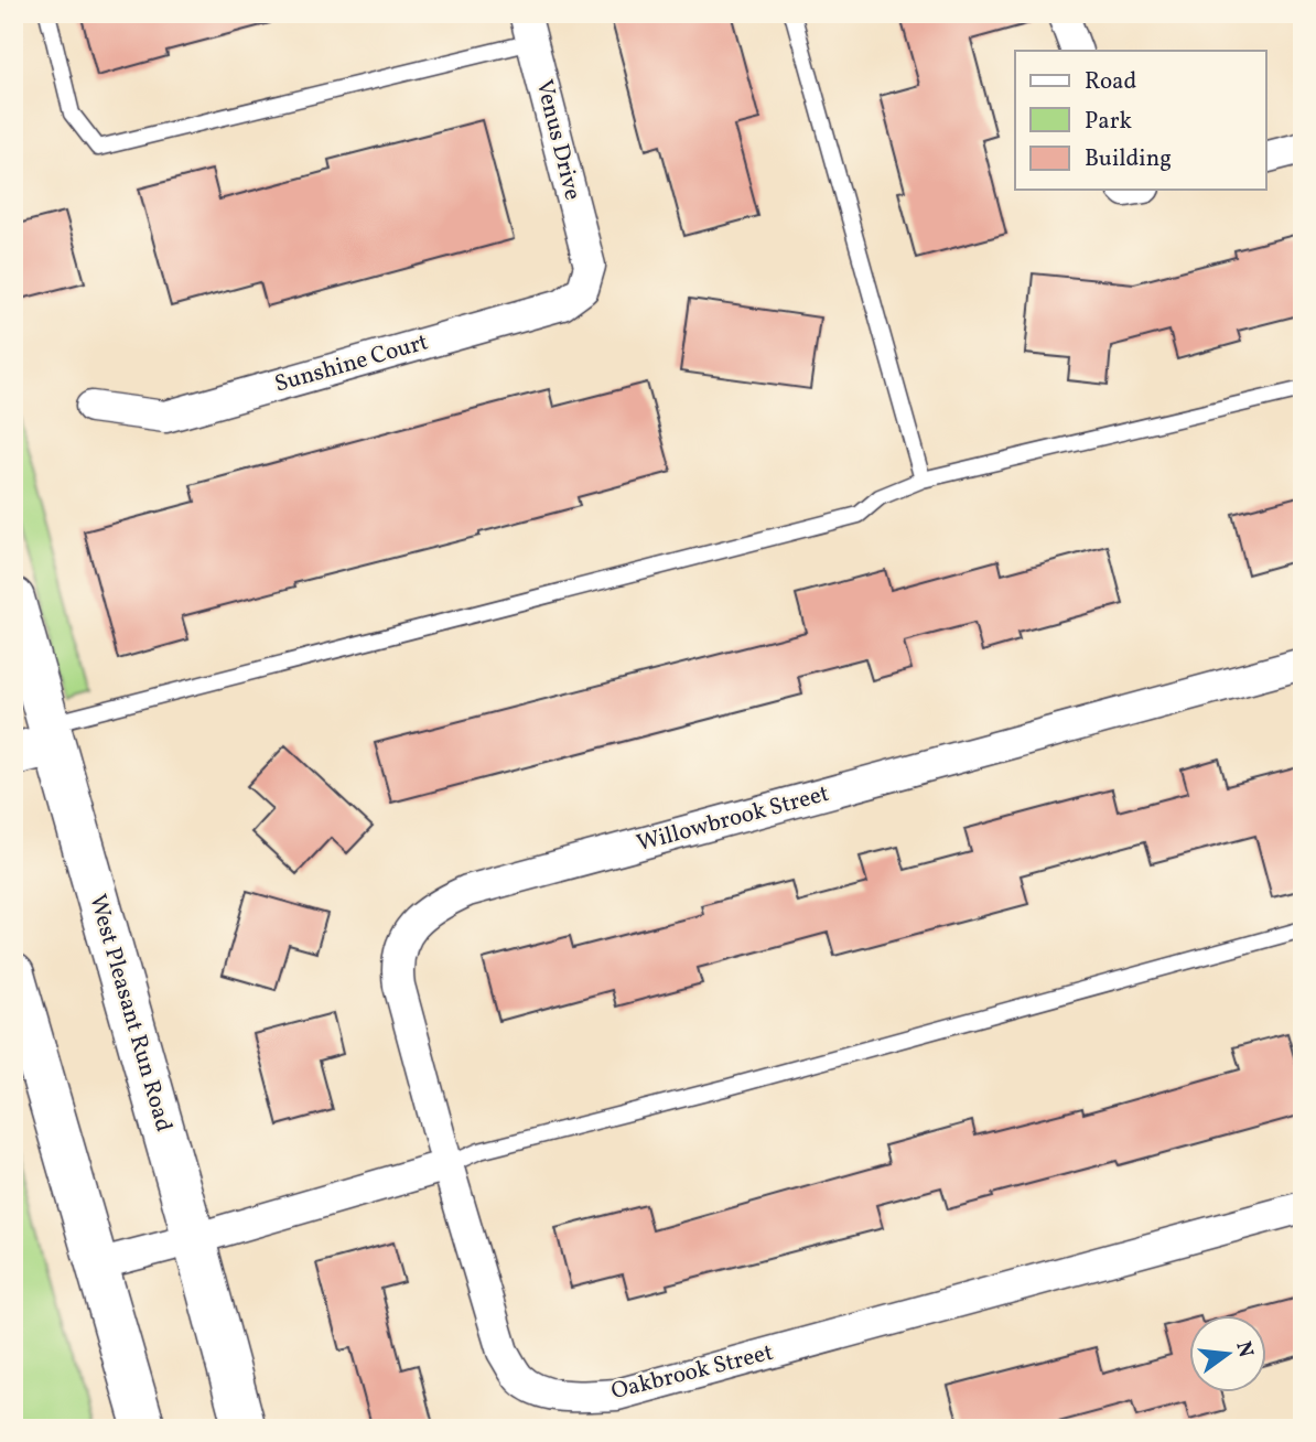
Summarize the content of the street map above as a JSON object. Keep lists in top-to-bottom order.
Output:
{
  "streets": {
    "main road": ["West Pleasant Run Road"],
    "street": [
      "Venus Drive",
      "Sunshine Court",
      "Willowbrook Street",
      "Oakbrook Street"
    ]
  },
  "crossings": [
    ["Venus Drive", "Sunshine Court"],
    ["Willowbrook Street", "Oakbrook Street"]
  ],
  "legend": ["Road", "Park", "Building"],
  "north": "right"
}
